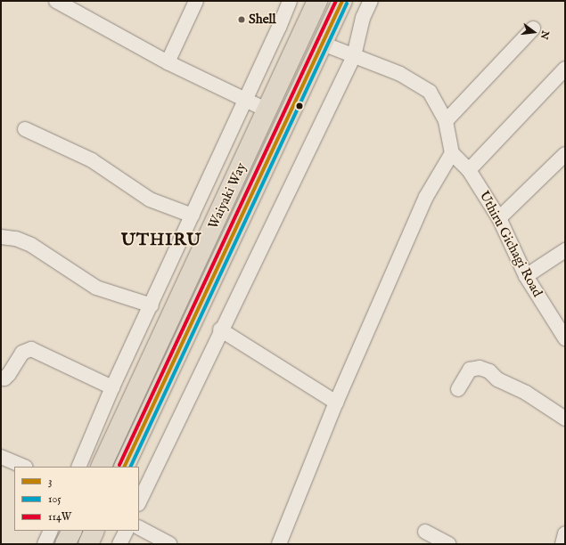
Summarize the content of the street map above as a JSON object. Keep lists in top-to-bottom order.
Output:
{
  "streets": {
    "highway": ["Waiyaki Way"],
    "street": ["Uthiru Gichagi Road"]
  },
  "districts": ["UTHIRU"],
  "places": ["Shell"],
  "lines": ["transit line 3", "transit line 114W", "transit line 105"],
  "legend": ["3", "105", "114W"],
  "north": "right"
}
